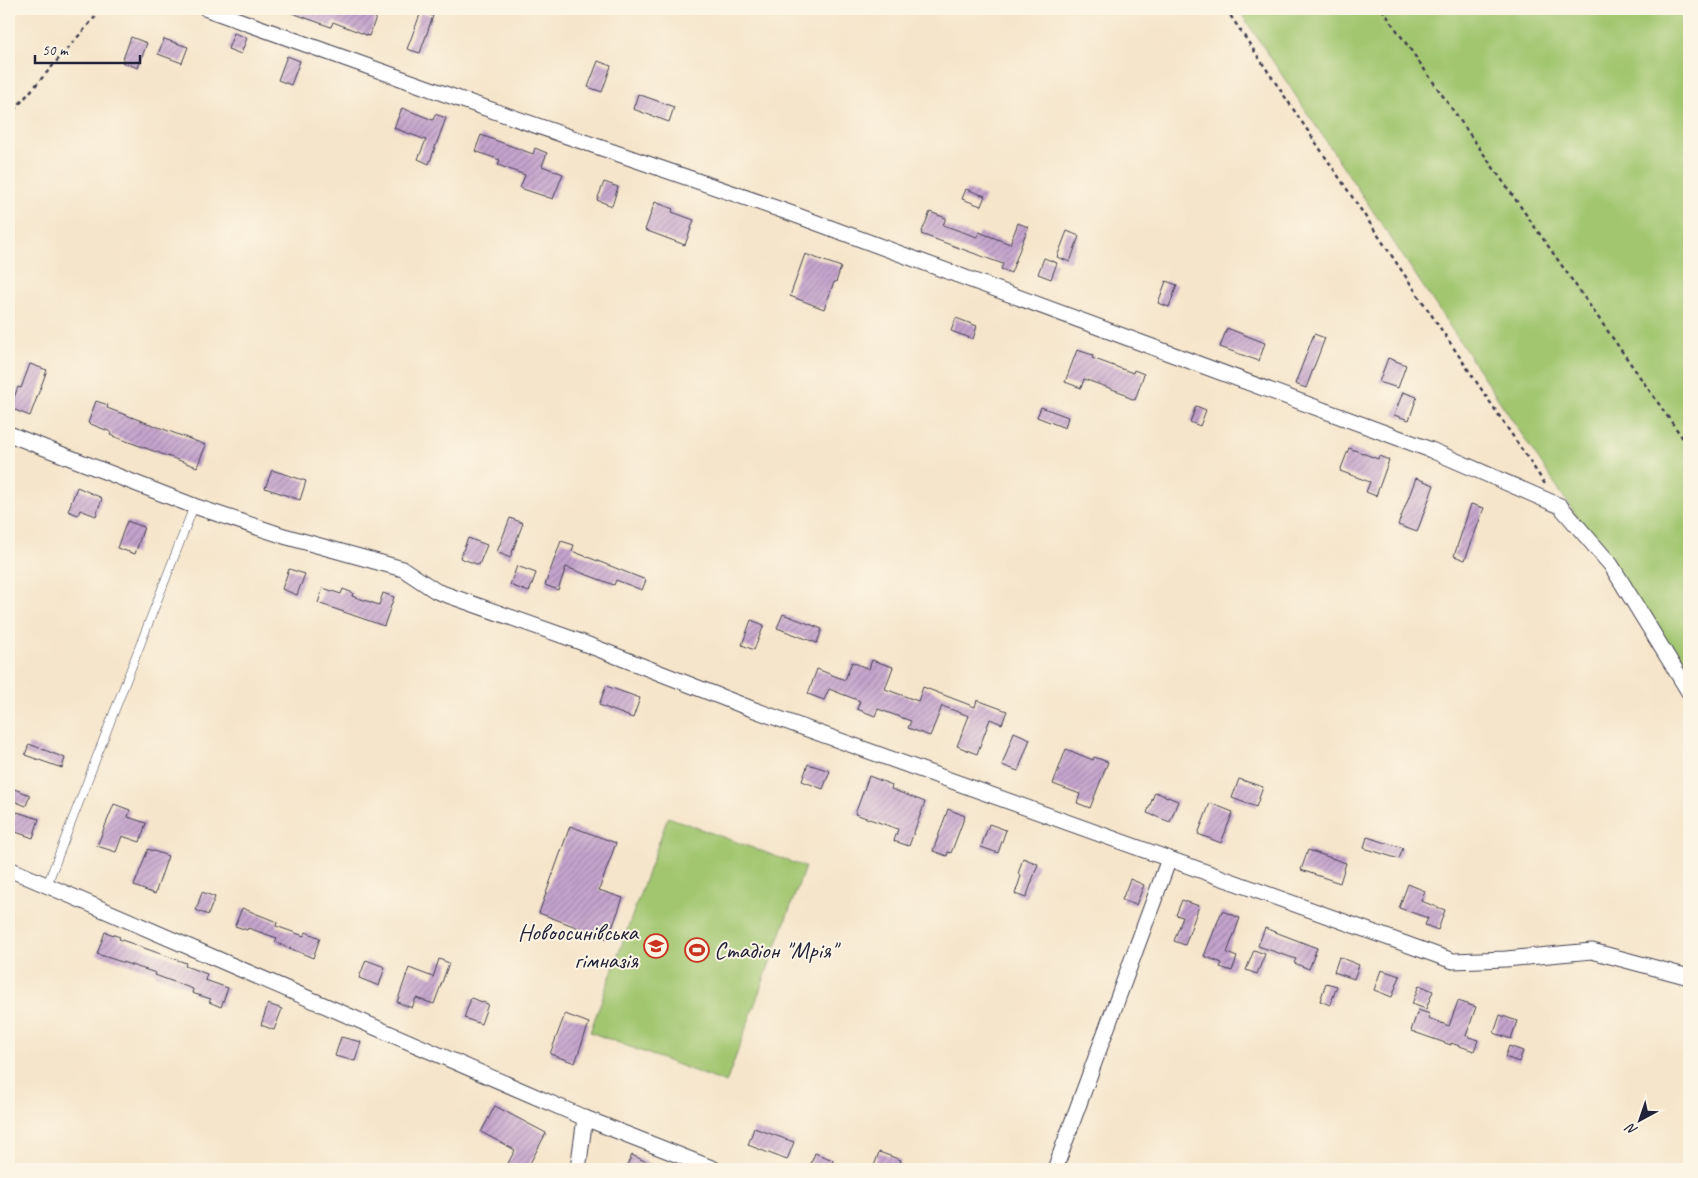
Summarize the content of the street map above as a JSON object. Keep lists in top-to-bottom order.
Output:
{
  "places": {
    "school or university": ["Новоосинівська гімназія"],
    "sports": ["Стадіон \"Мрія\""]
  },
  "scale_bar": "50 m",
  "north": "bottom left"
}
